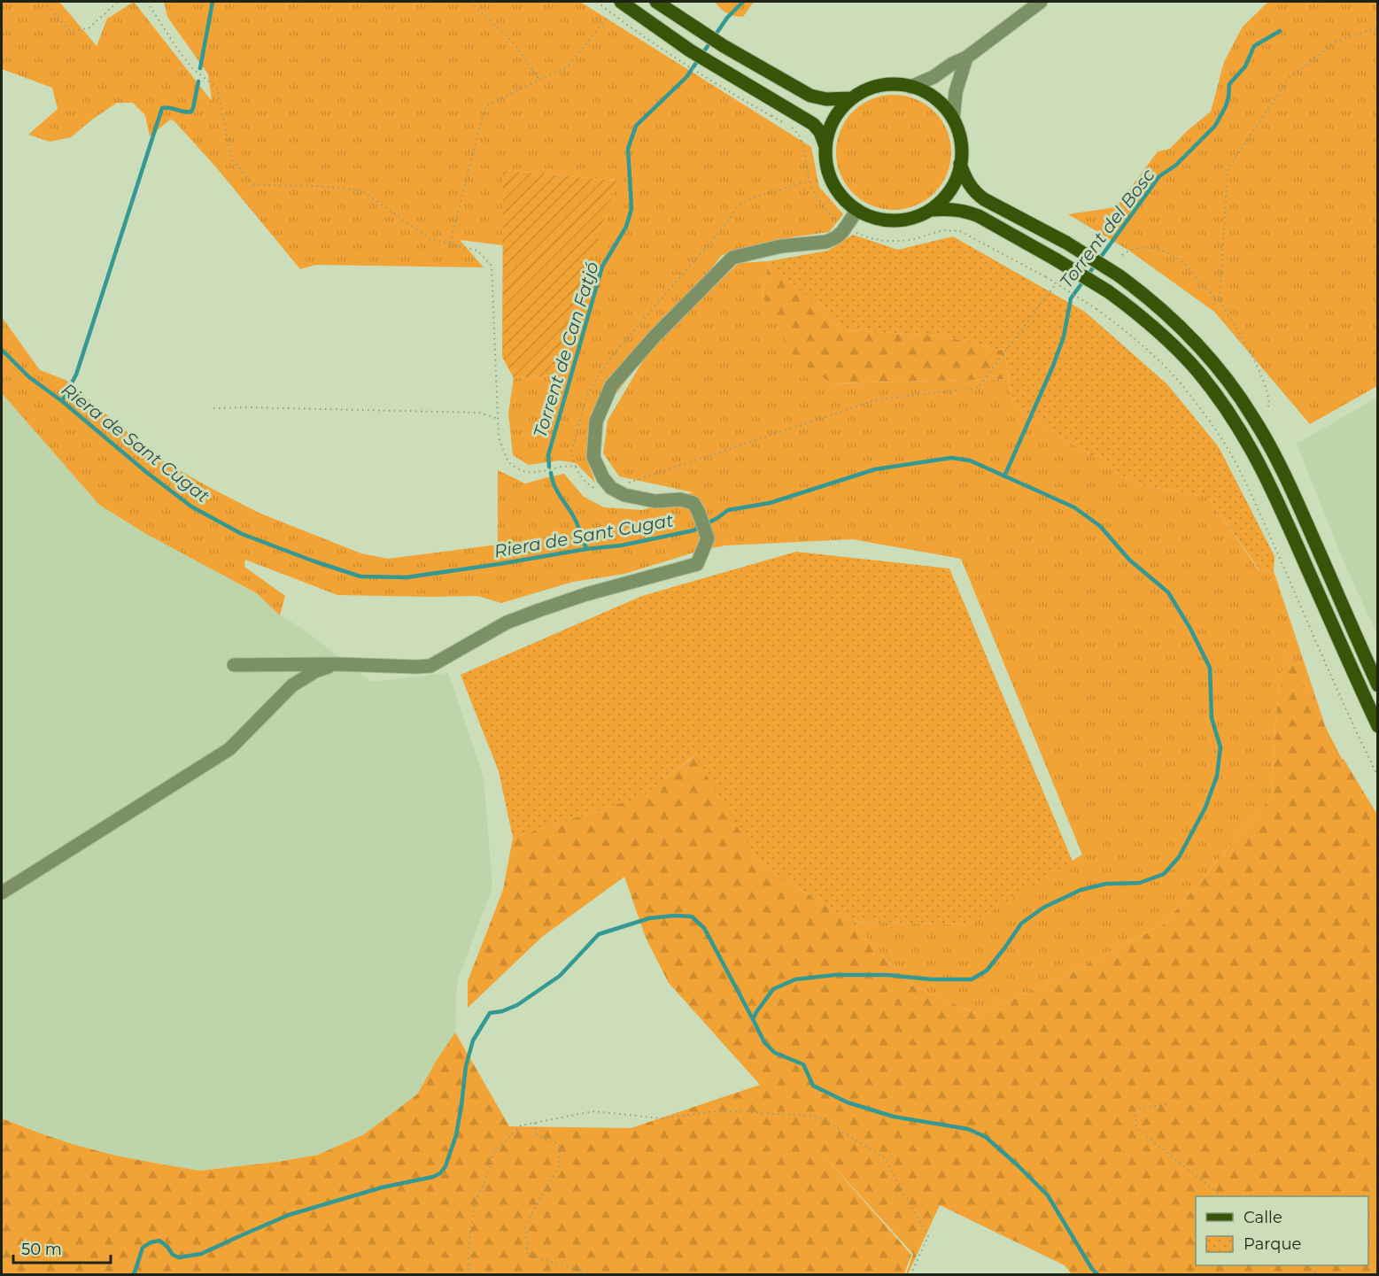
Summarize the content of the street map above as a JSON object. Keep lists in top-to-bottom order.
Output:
{
  "water": ["Torrent del Bosc", "Torrent de Can Fatjó", "Riera de Sant Cugat"],
  "legend": ["Calle", "Parque"],
  "scale_bar": "50 m"
}
